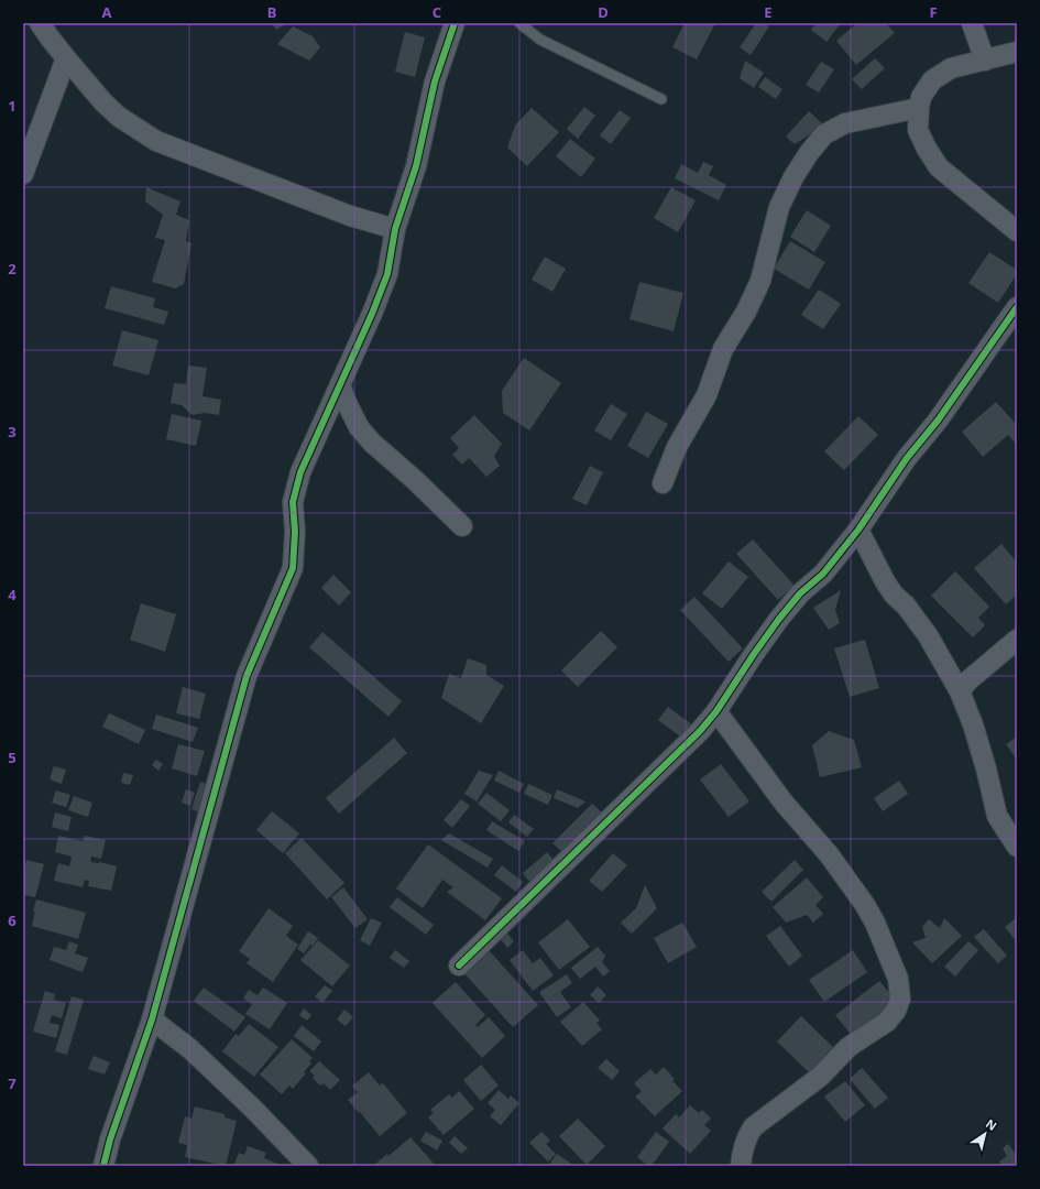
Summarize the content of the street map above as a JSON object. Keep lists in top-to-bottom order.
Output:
{
  "north": "top right",
  "grid": {
    "columns": [
      "A",
      "B",
      "C",
      "D",
      "E",
      "F"
    ],
    "rows": [
      "1",
      "2",
      "3",
      "4",
      "5",
      "6",
      "7"
    ]
  }
}
